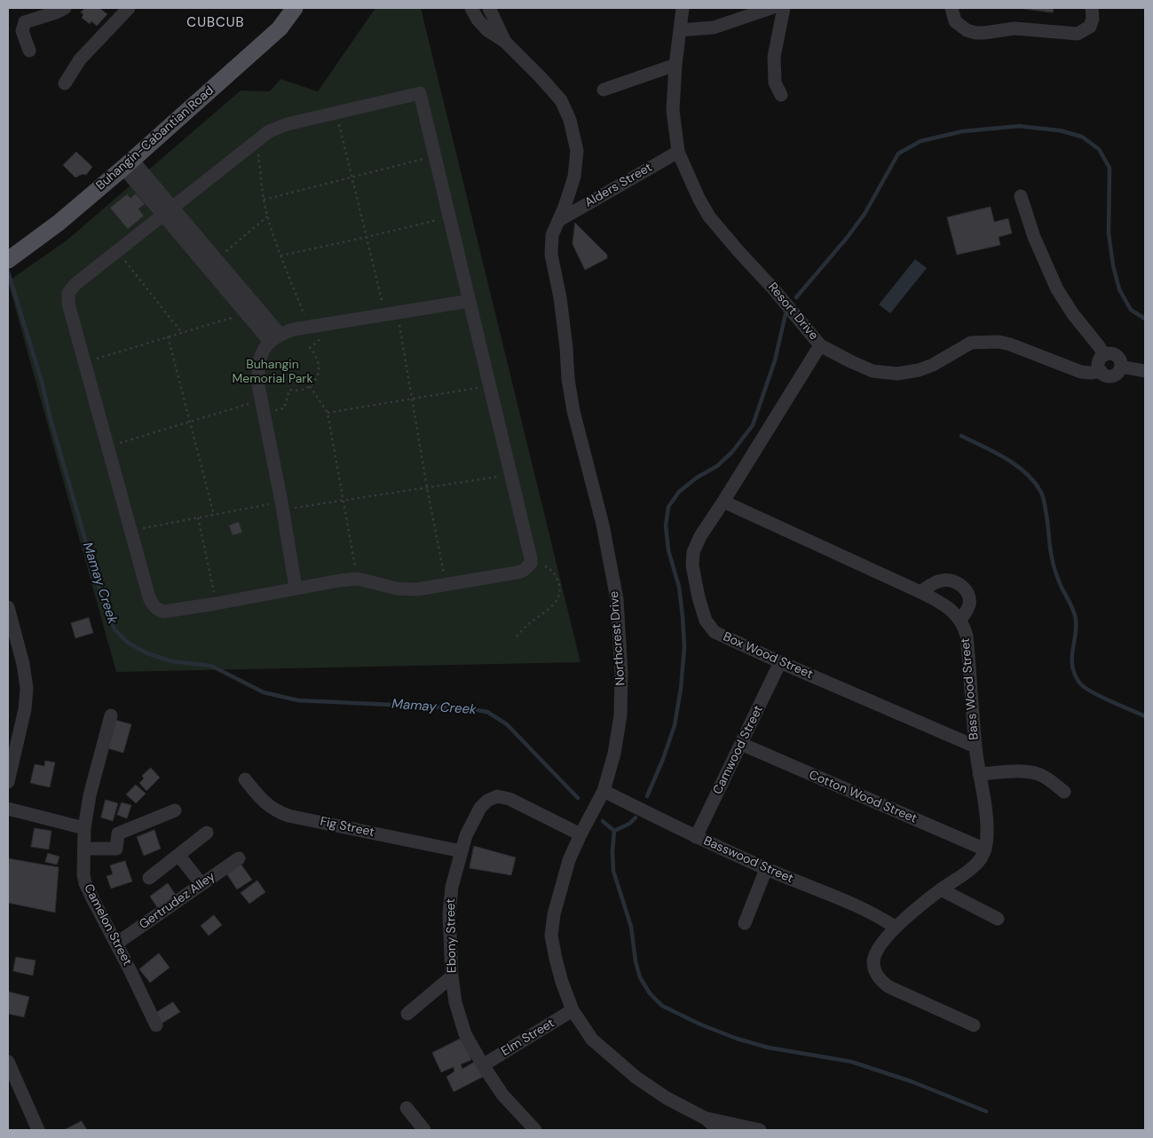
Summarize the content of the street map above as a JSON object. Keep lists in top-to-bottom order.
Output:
{
  "streets": {
    "main road": ["Buhangin-Cabantian Road"],
    "street": [
      "Alders Street",
      "Resort Drive",
      "Northcrest Drive",
      "Box Wood Street",
      "Bass Wood Street",
      "Camwood Street",
      "Cotton Wood Street",
      "Fig Street",
      "Basswood Street",
      "Gertrudez Alley",
      "Camelon Street",
      "Ebony Street",
      "Elm Street"
    ]
  },
  "crossings": [
    ["Alders Street", "Resort Drive"],
    ["Alders Street", "Northcrest Drive"],
    ["Resort Drive", "Box Wood Street"],
    ["Northcrest Drive", "Basswood Street"],
    ["Northcrest Drive", "Ebony Street"],
    ["Northcrest Drive", "Elm Street"],
    ["Box Wood Street", "Bass Wood Street"],
    ["Box Wood Street", "Camwood Street"],
    ["Bass Wood Street", "Cotton Wood Street"],
    ["Camwood Street", "Cotton Wood Street"],
    ["Camwood Street", "Basswood Street"],
    ["Fig Street", "Ebony Street"],
    ["Gertrudez Alley", "Camelon Street"],
    ["Ebony Street", "Elm Street"]
  ],
  "districts": ["CUBCUB"],
  "water": ["Mamay Creek"],
  "parks": ["Buhangin Memorial Park"]
}
